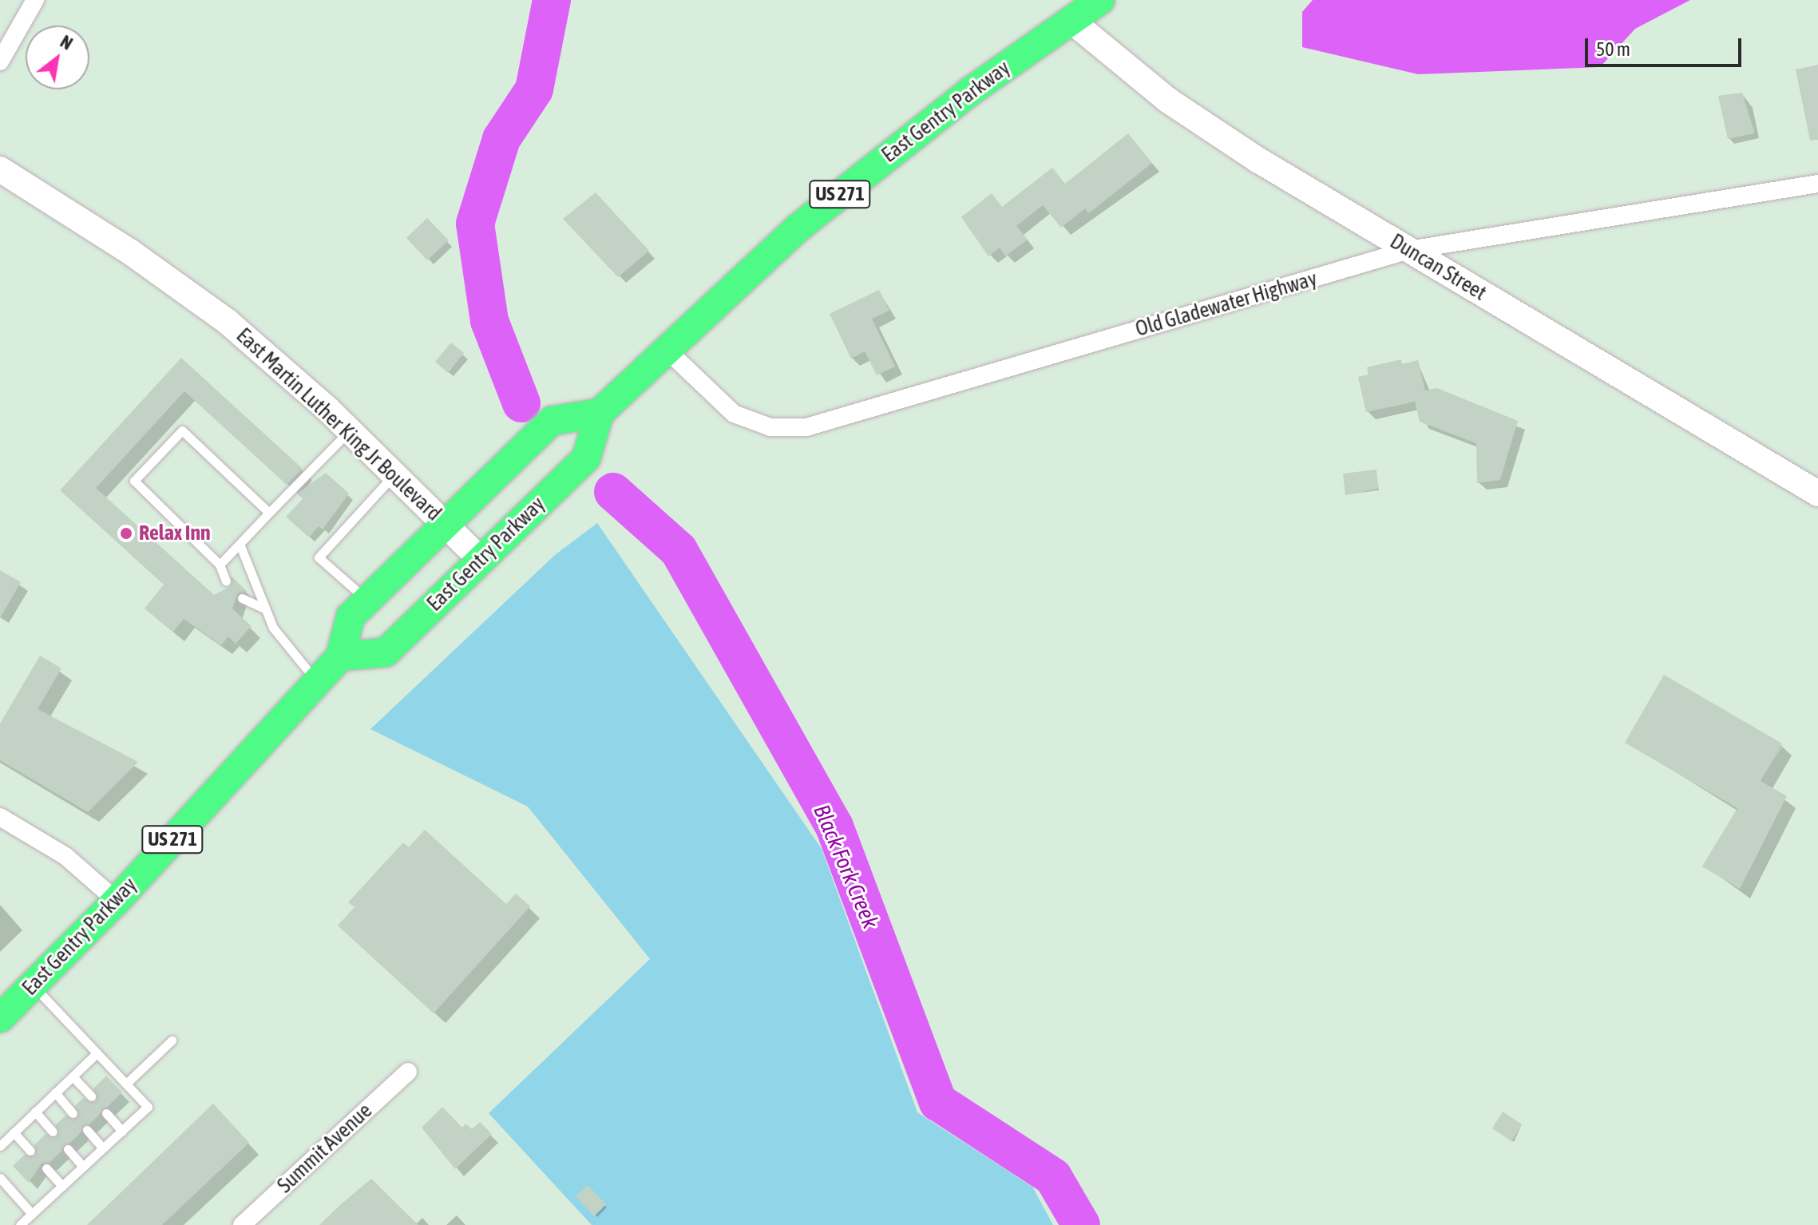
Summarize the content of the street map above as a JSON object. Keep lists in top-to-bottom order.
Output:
{
  "streets": {
    "main road": ["East Gentry Parkway", "US 271"],
    "street": [
      "Duncan Street",
      "Old Gladewater Highway",
      "East Martin Luther King Jr Boulevard",
      "Summit Avenue"
    ]
  },
  "crossings": [
    ["East Gentry Parkway", "Duncan Street"],
    ["East Gentry Parkway", "Old Gladewater Highway"],
    ["East Gentry Parkway", "East Martin Luther King Jr Boulevard"],
    ["Duncan Street", "Old Gladewater Highway"]
  ],
  "water": ["Black Fork Creek"],
  "places": ["Relax Inn"],
  "scale_bar": "50 m",
  "north": "top right"
}
